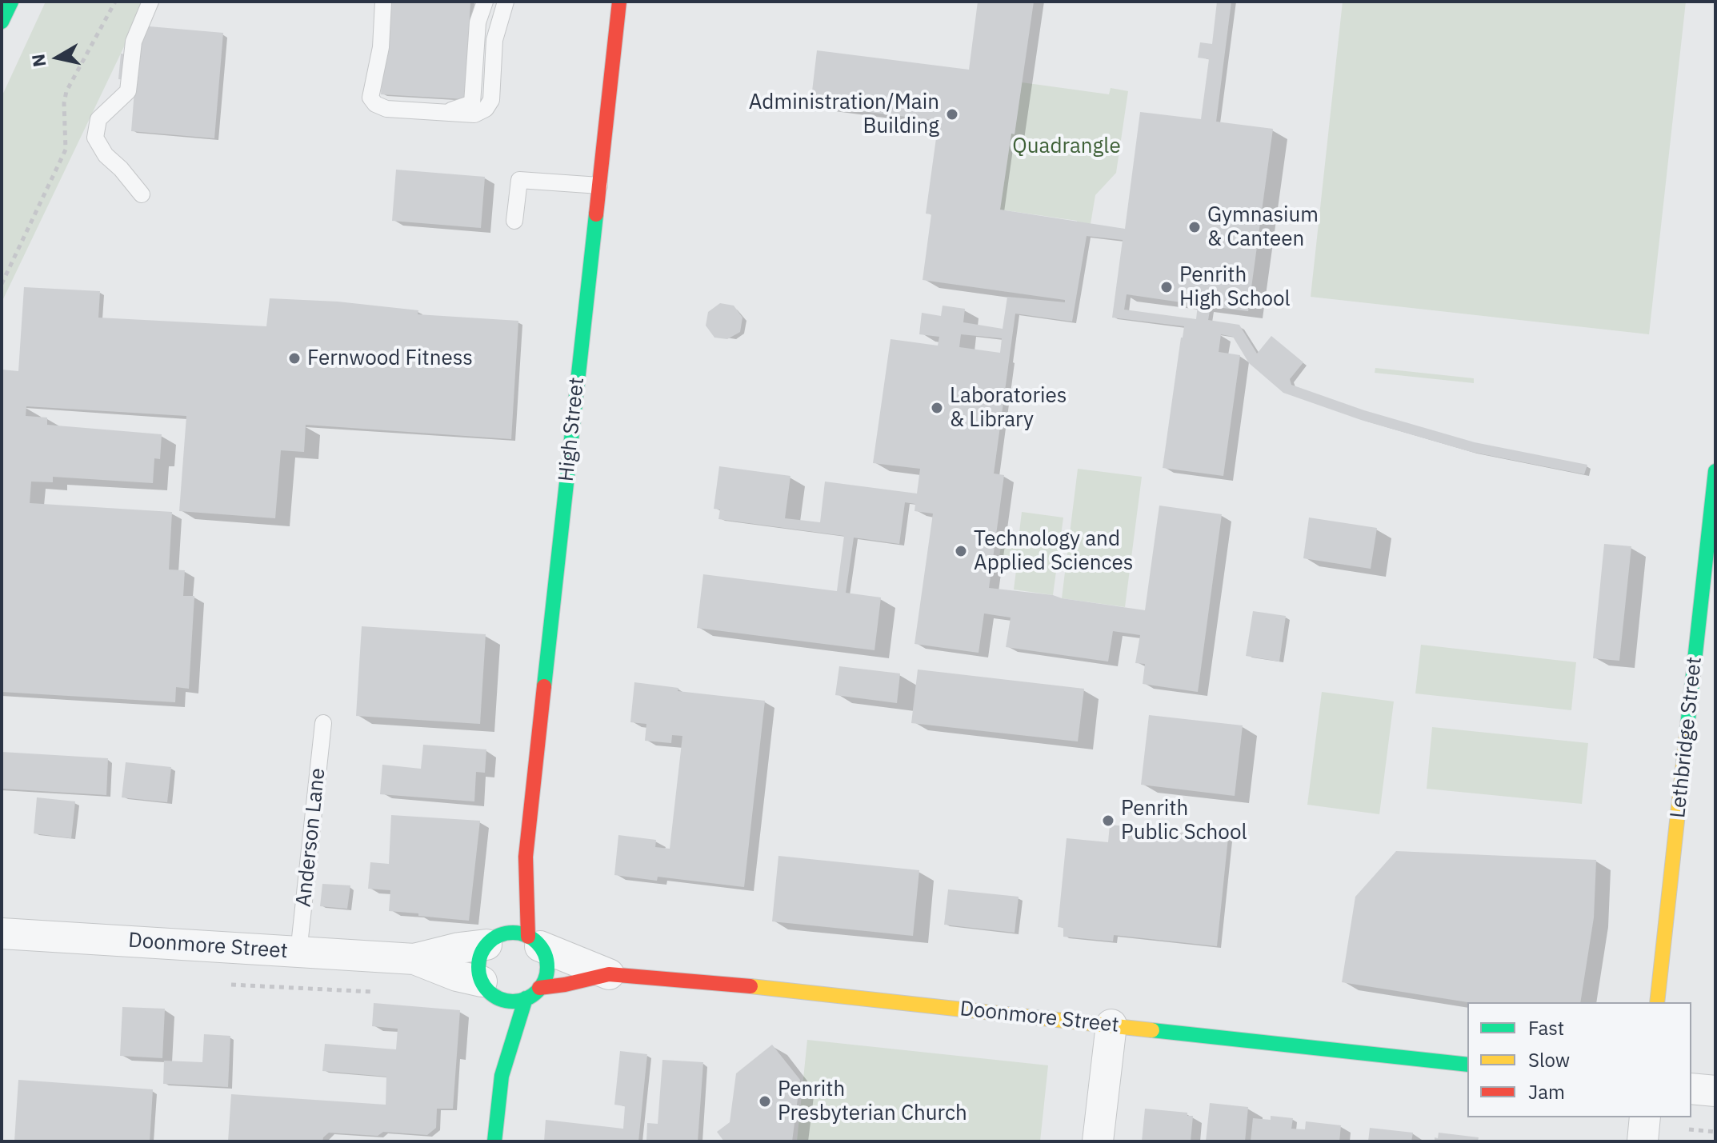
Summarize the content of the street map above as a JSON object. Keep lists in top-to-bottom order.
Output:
{
  "streets": {
    "main road": ["High Street", "Lethbridge Street", "Doonmore Street"],
    "lane": ["Anderson Lane"]
  },
  "crossings": [
    ["High Street", "Doonmore Street"],
    ["Anderson Lane", "Doonmore Street"]
  ],
  "parks": ["Quadrangle"],
  "places": [
    "Administration/Main Building",
    "Gymnasium & Canteen",
    "Penrith High School",
    "Fernwood Fitness",
    "Laboratories & Library",
    "Technology and Applied Sciences",
    "Penrith Public School",
    "Penrith Presbyterian Church"
  ],
  "legend": ["Fast", "Slow", "Jam"],
  "north": "left"
}
